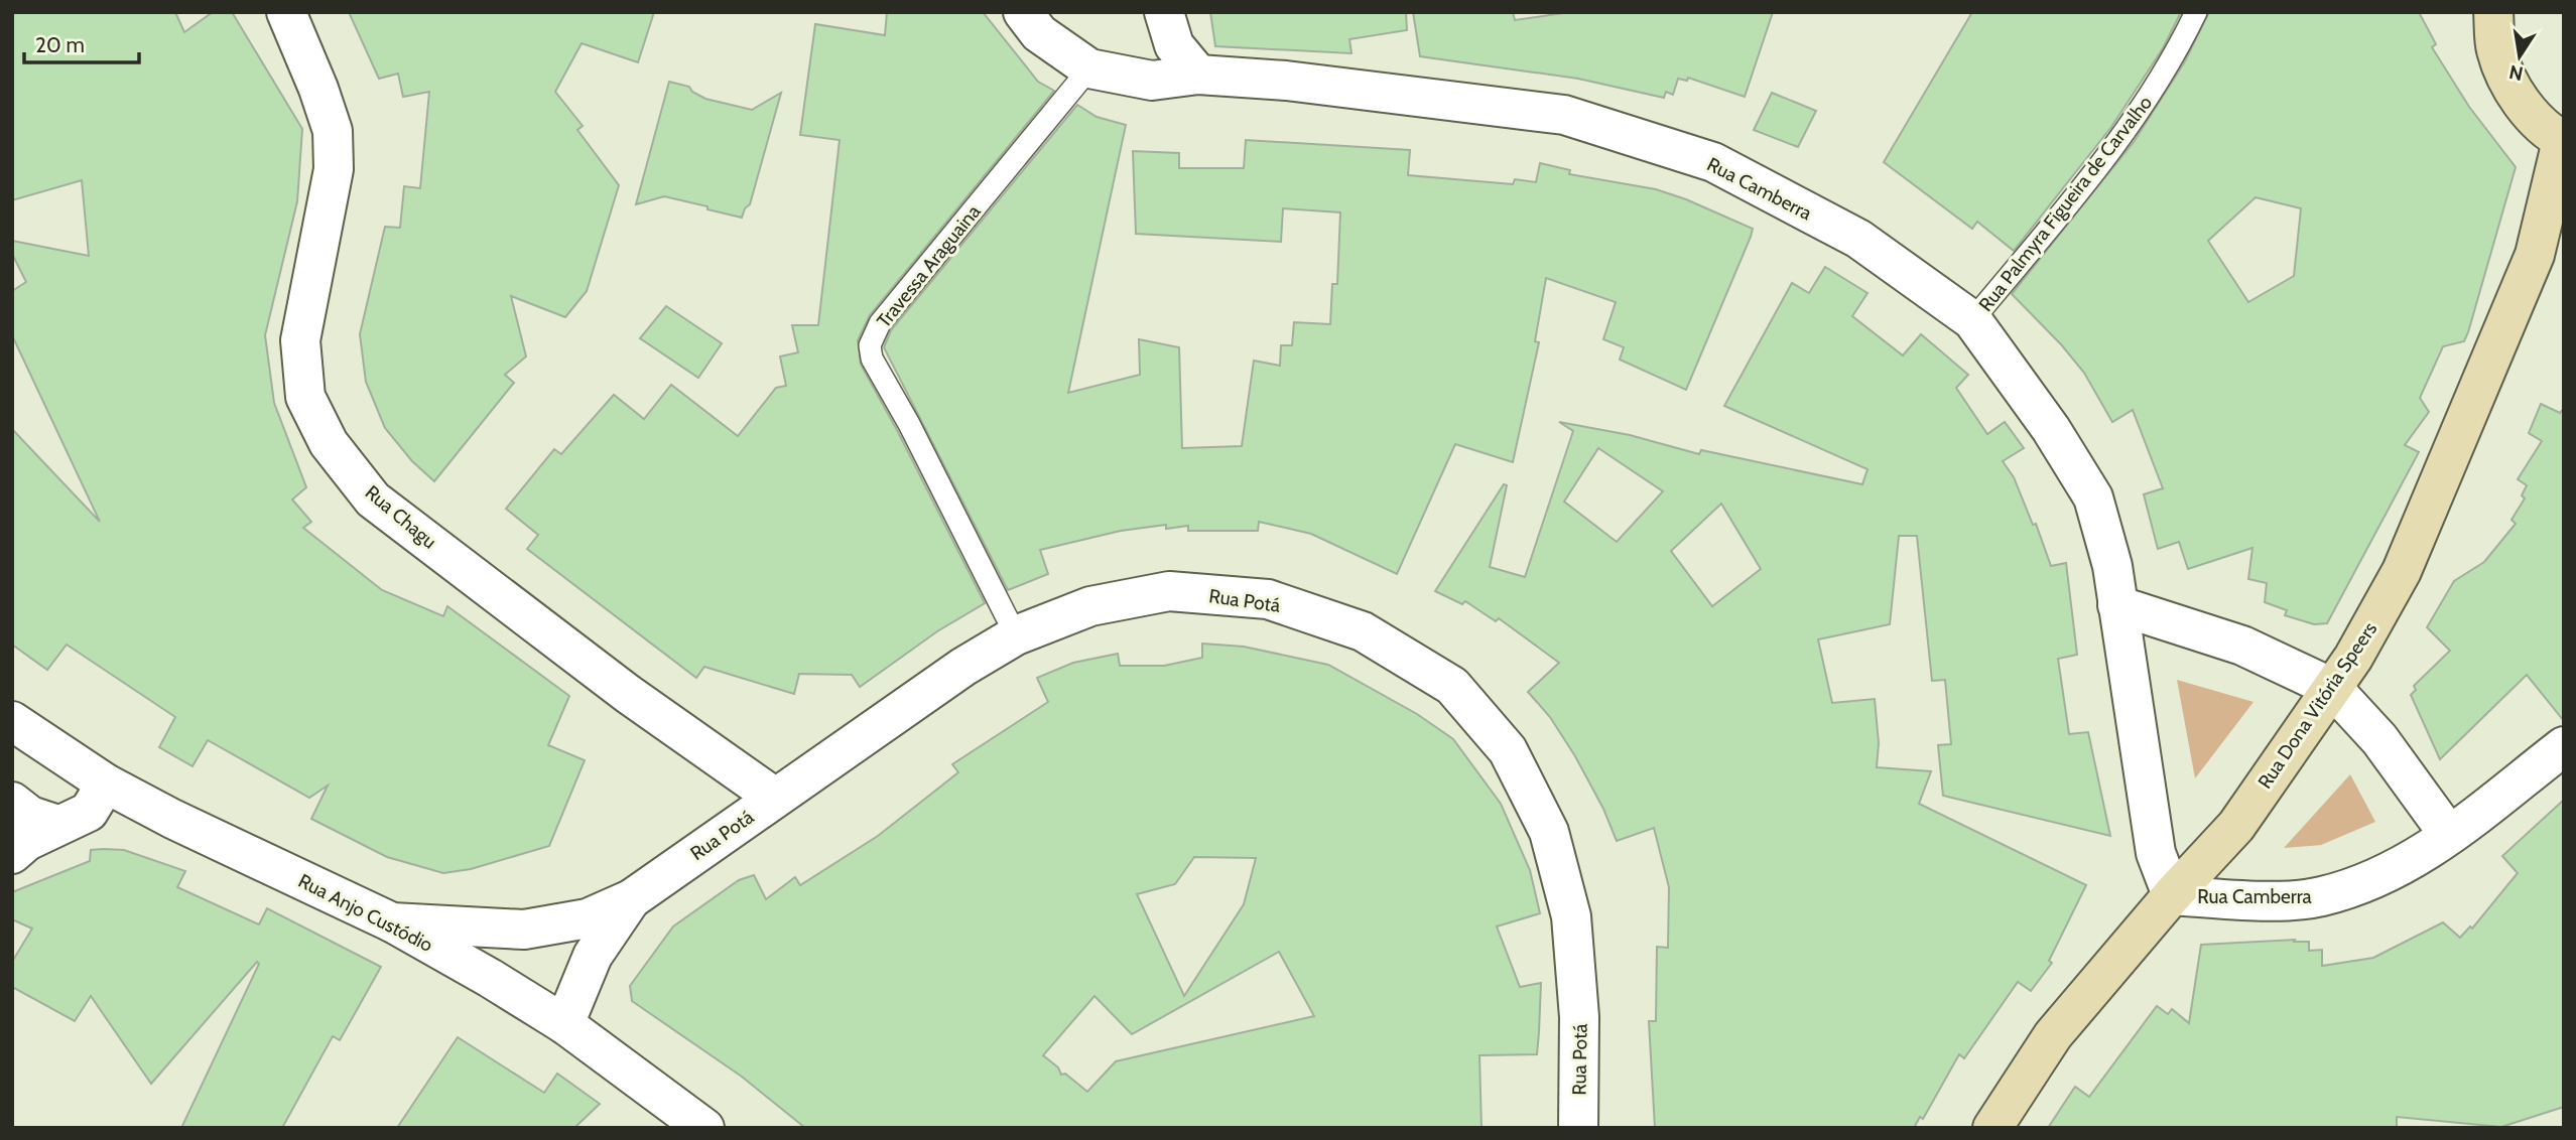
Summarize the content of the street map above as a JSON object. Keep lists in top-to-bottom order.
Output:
{
  "streets": {
    "street": [
      "Rua Camberra",
      "Rua Chagu",
      "Rua Potá",
      "Rua Dona Vitória Speers",
      "Rua Anjo Custódio"
    ],
    "lane": ["Rua Palmyra Figueira de Carvalho", "Travessa Araguaina"]
  },
  "crossings": [
    ["Rua Camberra", "Rua Palmyra Figueira de Carvalho"],
    ["Rua Camberra", "Travessa Araguaina"],
    ["Rua Camberra", "Rua Dona Vitória Speers"],
    ["Travessa Araguaina", "Rua Potá"],
    ["Rua Chagu", "Rua Potá"],
    ["Rua Potá", "Rua Anjo Custódio"]
  ],
  "scale_bar": "20 m",
  "north": "bottom"
}
